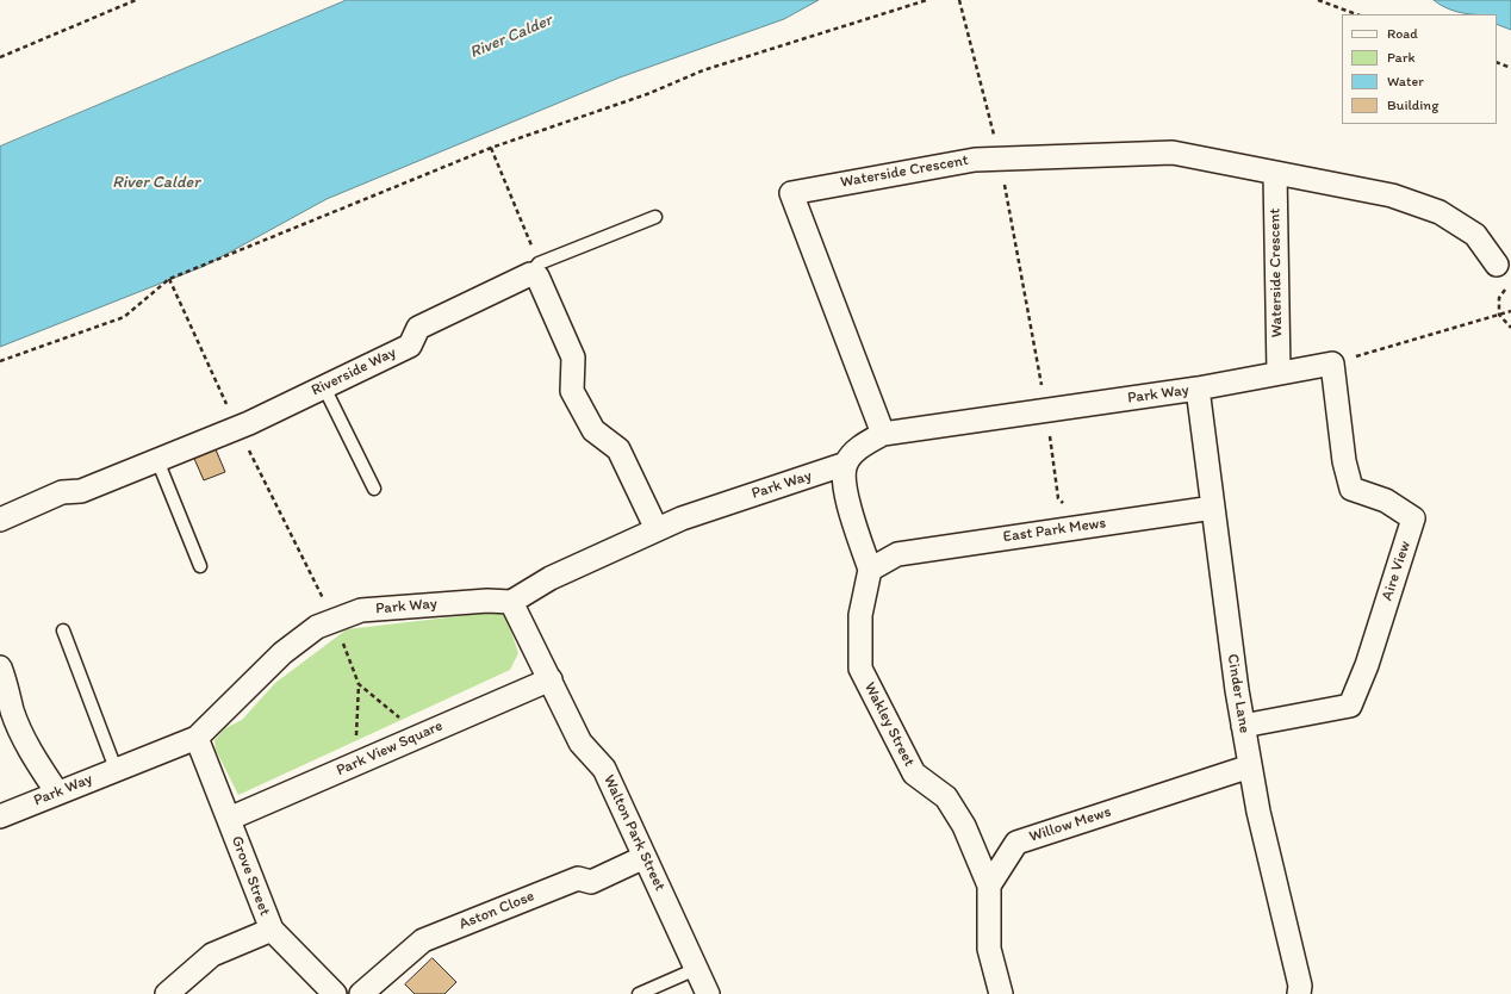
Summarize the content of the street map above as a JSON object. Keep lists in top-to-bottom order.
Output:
{
  "streets": {
    "street": [
      "Waterside Crescent",
      "Riverside Way",
      "Park Way",
      "East Park Mews",
      "Aire View",
      "Cinder Lane",
      "Wakley Street",
      "Park View Square",
      "Willow Mews",
      "Walton Park Street",
      "Grove Street",
      "Aston Close"
    ]
  },
  "crossings": [
    ["Waterside Crescent", "Park Way"],
    ["Park Way", "Aire View"],
    ["Park Way", "Cinder Lane"],
    ["Park Way", "Walton Park Street"],
    ["Park Way", "Grove Street"],
    ["East Park Mews", "Cinder Lane"],
    ["East Park Mews", "Wakley Street"],
    ["Aire View", "Cinder Lane"],
    ["Cinder Lane", "Willow Mews"],
    ["Wakley Street", "Willow Mews"],
    ["Park View Square", "Walton Park Street"],
    ["Park View Square", "Grove Street"],
    ["Walton Park Street", "Aston Close"]
  ],
  "water": ["River Calder"],
  "legend": [
    "Road",
    "Park",
    "Water",
    "Building"
  ]
}
